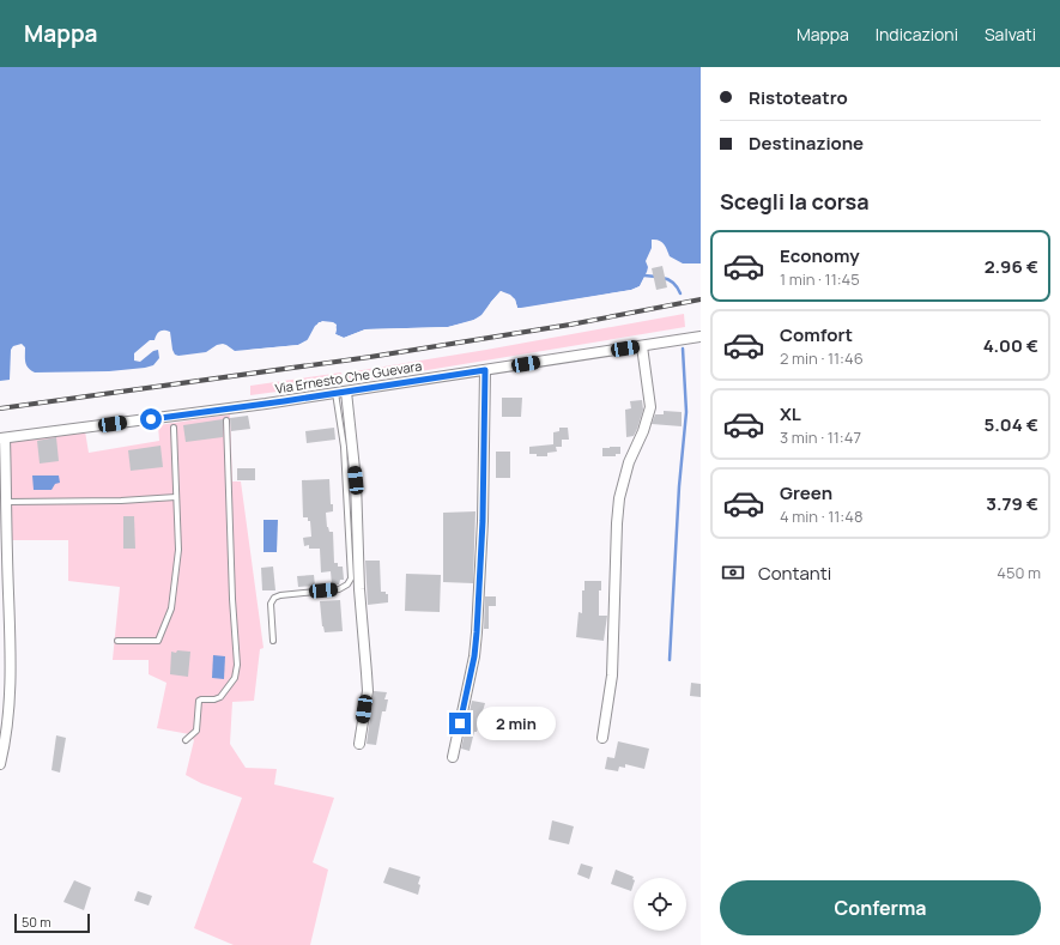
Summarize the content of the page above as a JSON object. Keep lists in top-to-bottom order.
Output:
{
  "streets": {
    "street": ["Via Ernesto Che Guevara"]
  },
  "scale_bar": "50 m",
  "page": {
    "header": "Mappa",
    "nav": ["Mappa", "Indicazioni", "Salvati"],
    "banner": ["Ristoteatro", "Destinazione"],
    "heading": "Scegli la corsa",
    "list": [
      {
        "name": "Economy",
        "note": "1 min · 11:45",
        "value": "2.96 €"
      },
      {
        "name": "Comfort",
        "note": "2 min · 11:46",
        "value": "4.00 €"
      },
      {
        "name": "XL",
        "note": "3 min · 11:47",
        "value": "5.04 €"
      },
      {
        "name": "Green",
        "note": "4 min · 11:48",
        "value": "3.79 €"
      }
    ],
    "pay": ["Contanti", "450 m"],
    "bubble": "2 min",
    "buttons": "Conferma",
    "scale": "50 m"
  }
}
